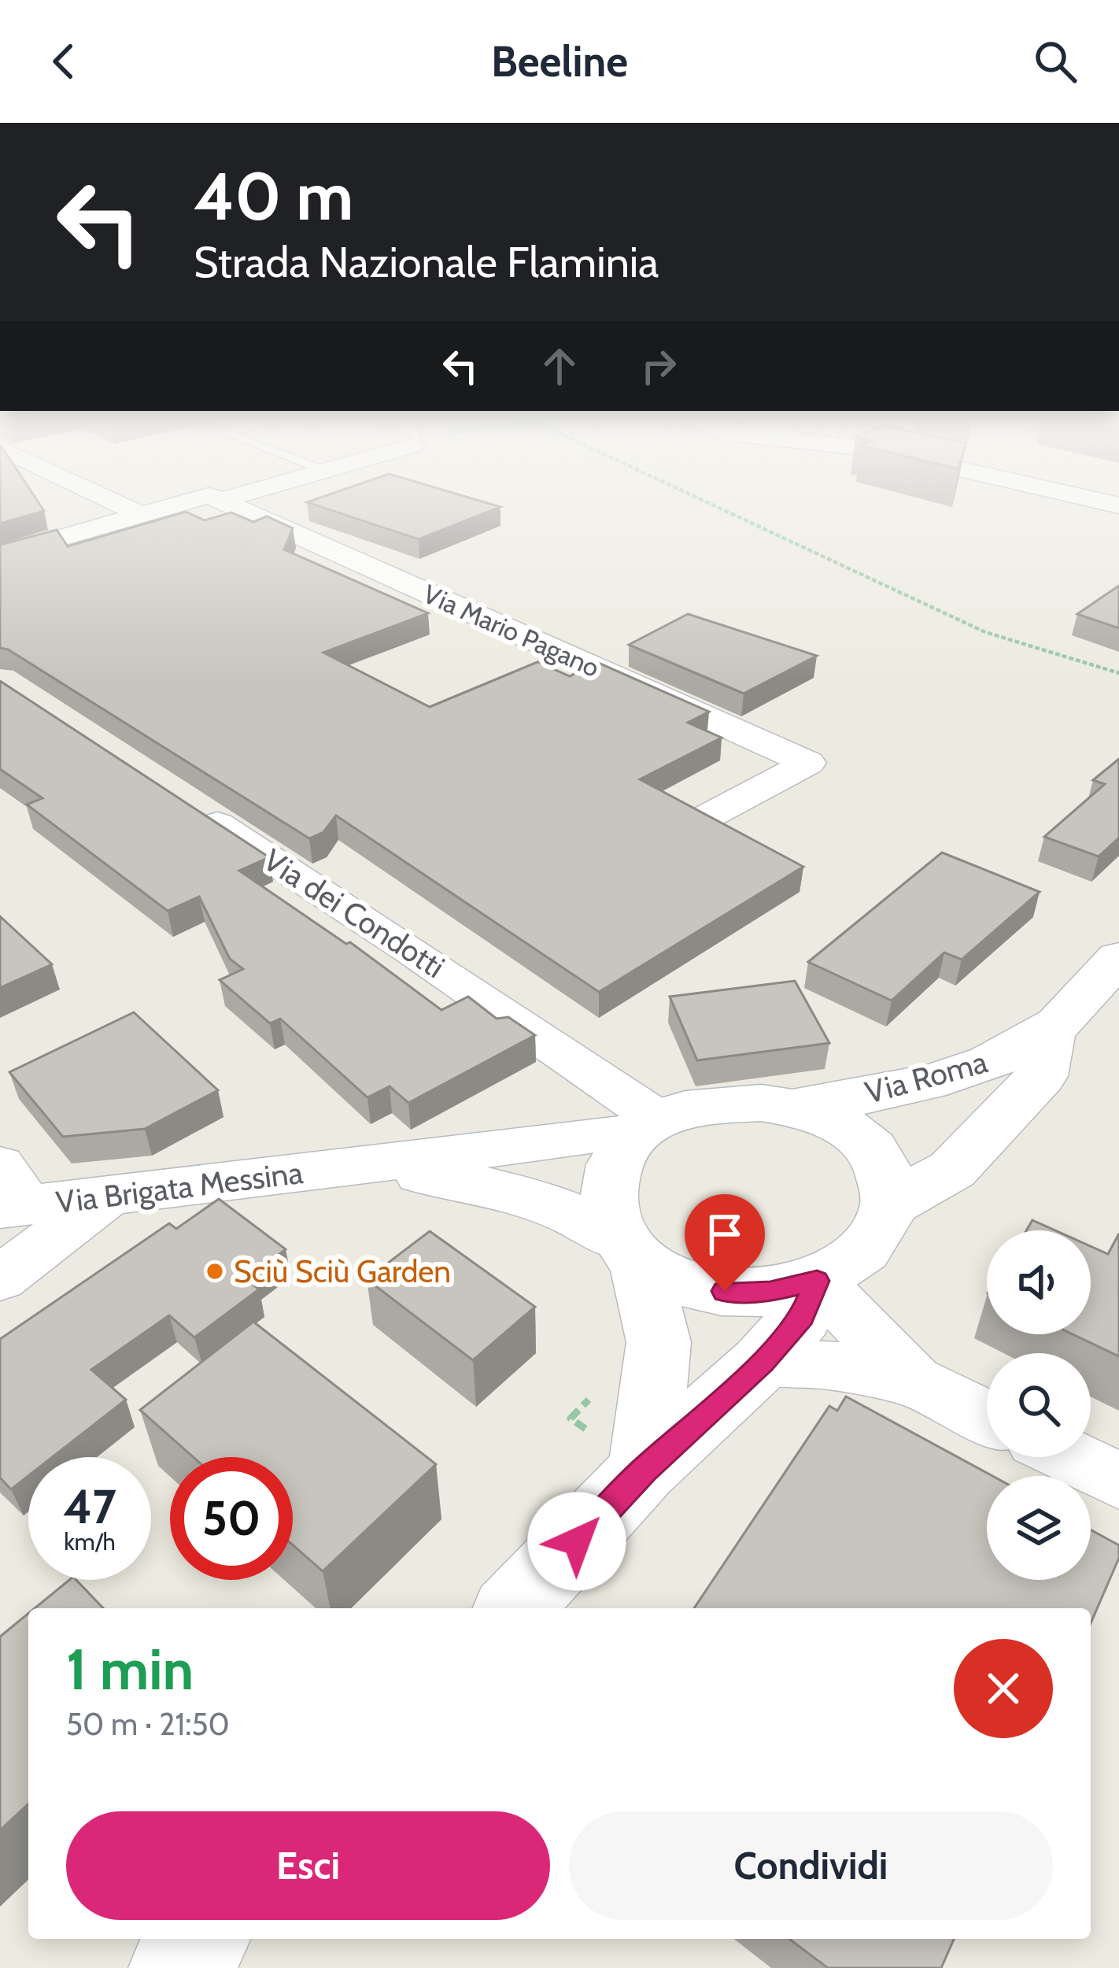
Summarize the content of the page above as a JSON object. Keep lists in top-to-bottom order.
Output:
{
  "streets": {
    "main road": ["Via Roma"],
    "street": ["Via Mario Pagano", "Via dei Condotti", "Via Brigata Messina"]
  },
  "crossings": [
    ["Via dei Condotti", "Via Roma"],
    ["Via dei Condotti", "Via Brigata Messina"],
    ["Via Roma", "Via Brigata Messina"]
  ],
  "places": ["Sciù Sciù Garden"],
  "page": {
    "header": "Beeline",
    "turn": ["40 m", "Strada Nazionale Flaminia"],
    "speed": "47 km/h",
    "limit": "50",
    "heading": ["1 min", "50 m · 21:50"],
    "buttons": ["Esci", "Condividi"]
  }
}
